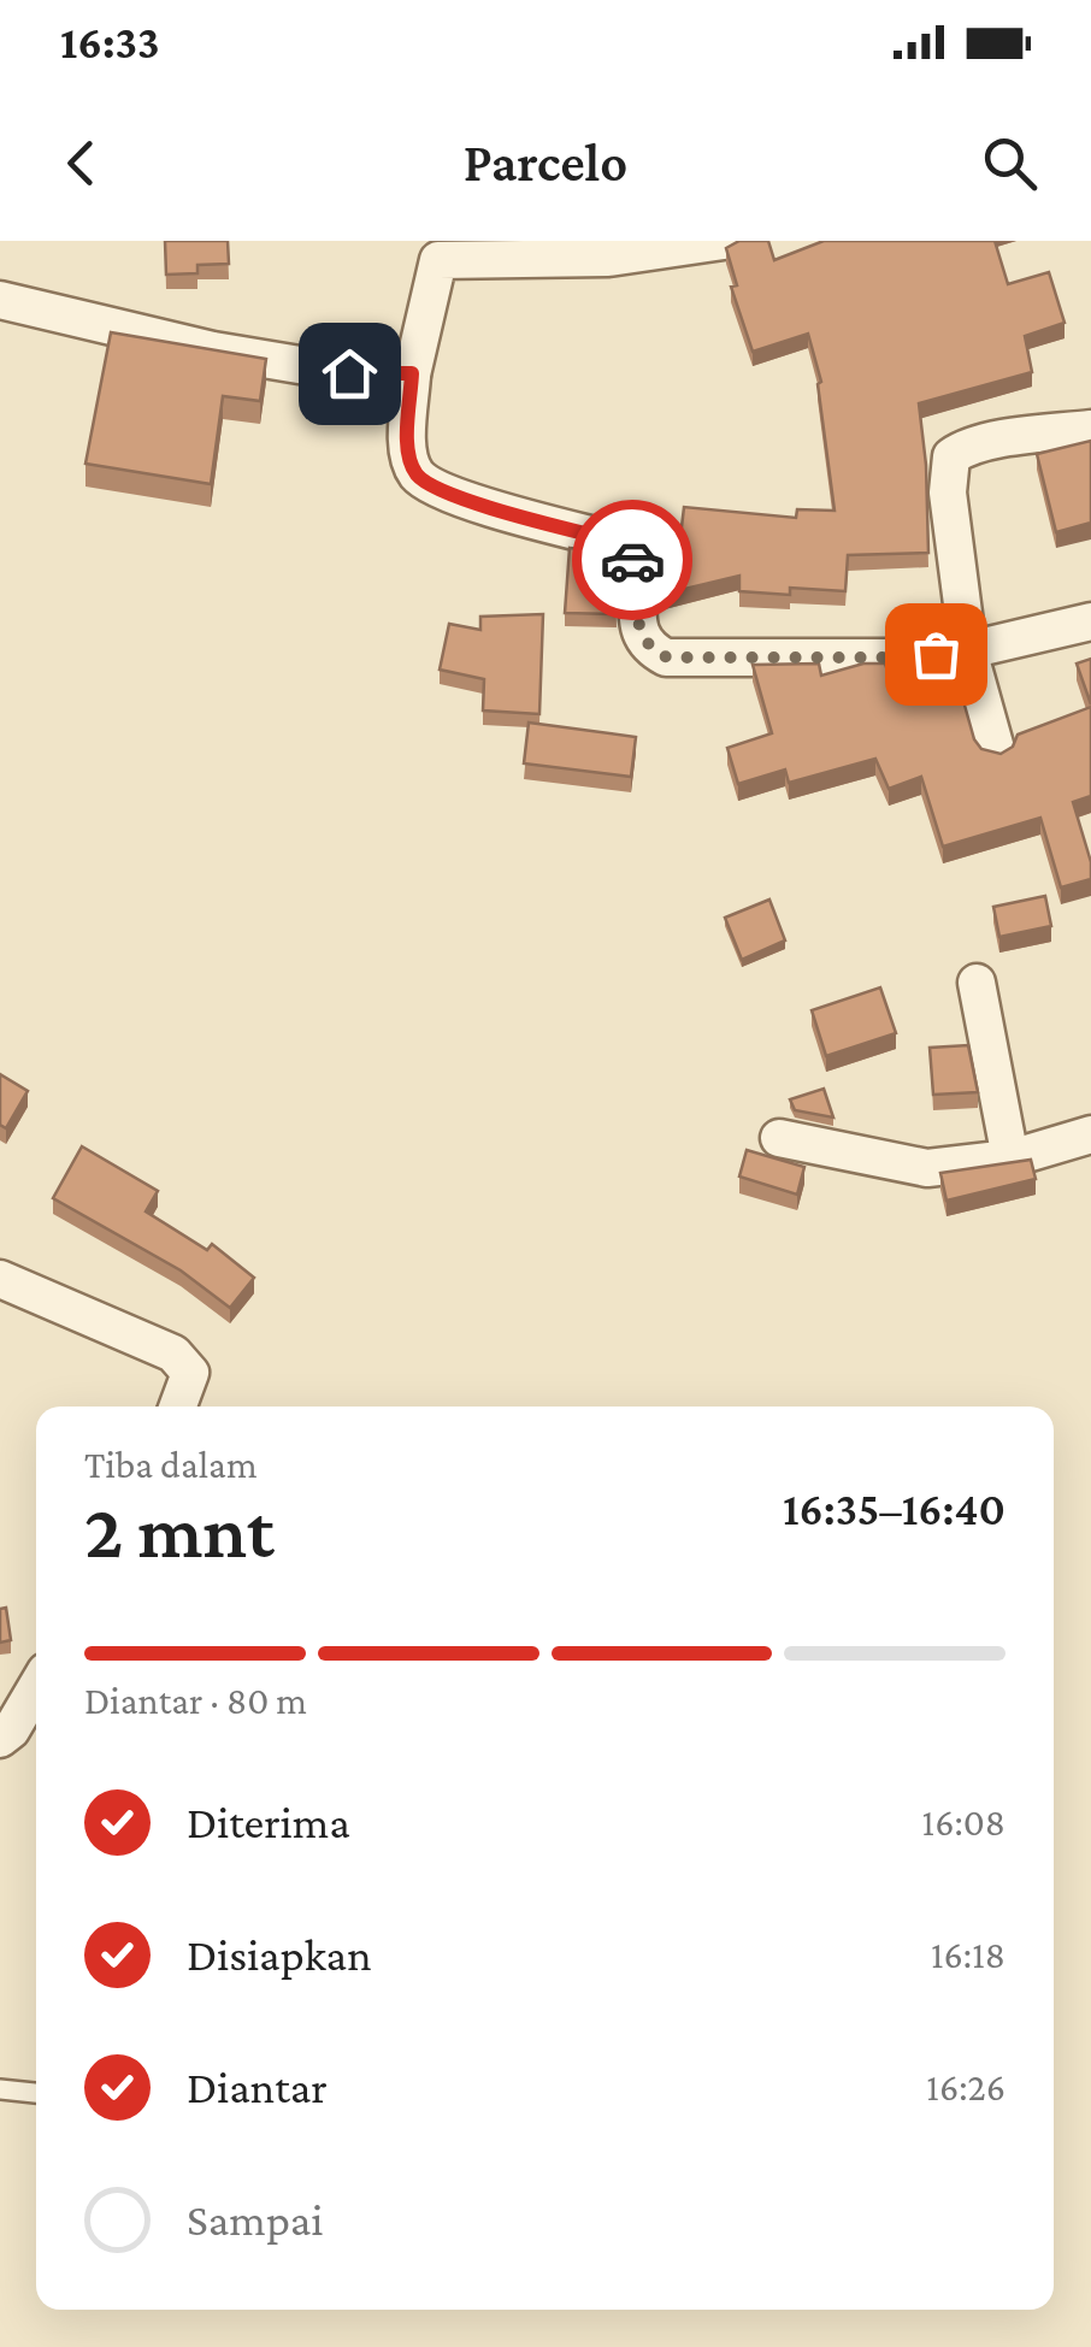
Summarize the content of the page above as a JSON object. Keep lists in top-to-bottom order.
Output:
{
  "page": {
    "status": "16:33",
    "header": "Parcelo",
    "heading": ["2 mnt", "Tiba dalam", "16:35–16:40"],
    "bar": "Diantar · 80 m",
    "list": [
      ["Diterima", "16:08"],
      ["Disiapkan", "16:18"],
      ["Diantar", "16:26"],
      "Sampai"
    ]
  }
}
